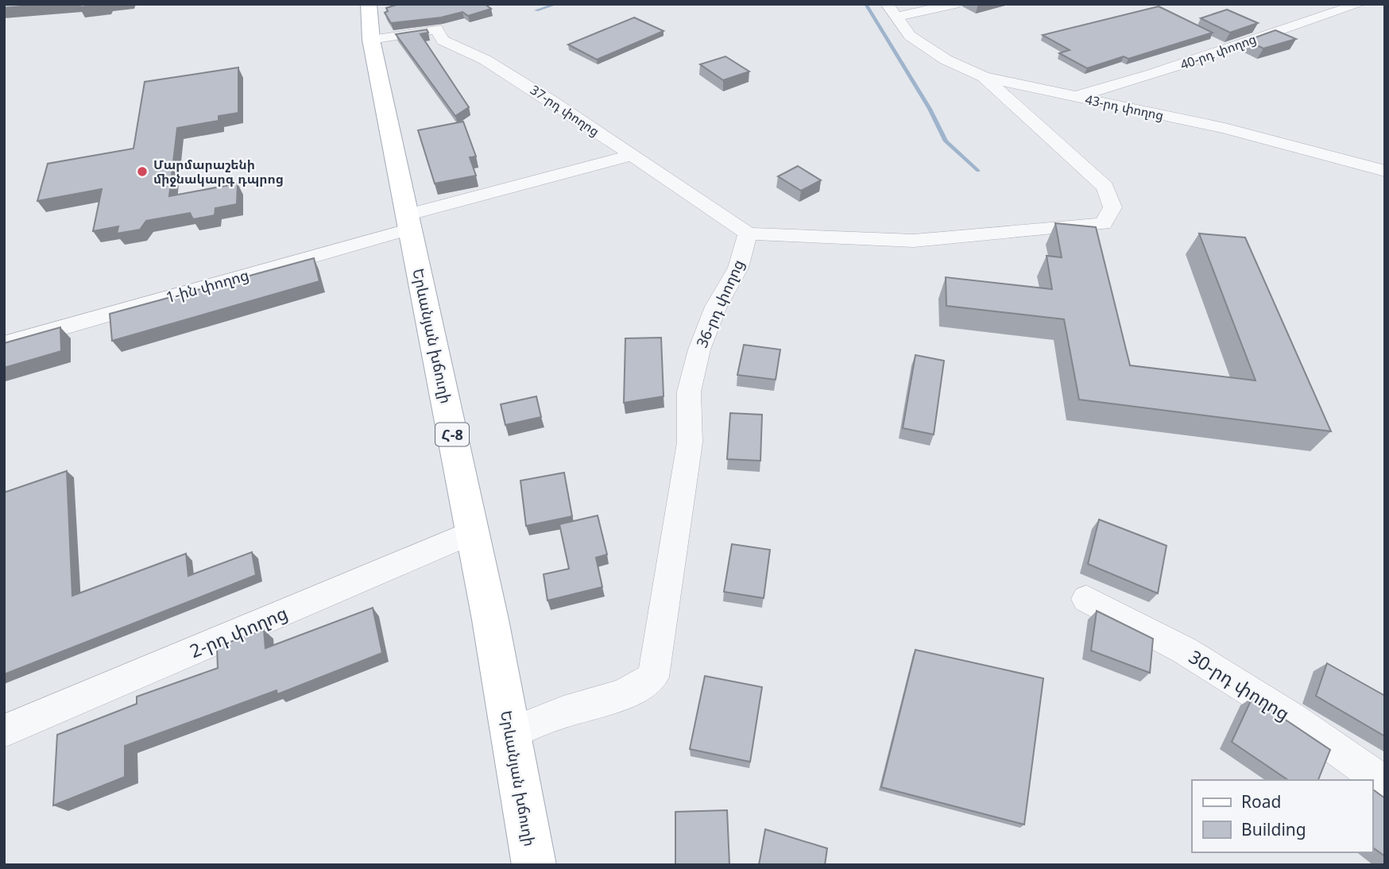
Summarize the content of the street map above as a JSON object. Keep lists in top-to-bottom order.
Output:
{
  "streets": {
    "main road": ["Երևանյան խճուղի", "Հ-8"],
    "street": [
      "40-րդ փողոց",
      "43-րդ փողոց",
      "37-րդ փողոց",
      "1-ին փողոց",
      "36-րդ փողոց",
      "2-րդ փողոց",
      "30-րդ փողոց"
    ]
  },
  "crossings": [
    ["40-րդ փողոց", "43-րդ փողոց"],
    ["37-րդ փողոց", "1-ին փողոց"],
    ["37-րդ փողոց", "36-րդ փողոց"],
    ["37-րդ փողոց", "Երևանյան խճուղի"],
    ["1-ին փողոց", "Երևանյան խճուղի"],
    ["36-րդ փողոց", "Երևանյան խճուղի"],
    ["Երևանյան խճուղի", "2-րդ փողոց"]
  ],
  "places": ["Մարմարաշենի միջնակարգ դպրոց"],
  "legend": ["Road", "Building"]
}
